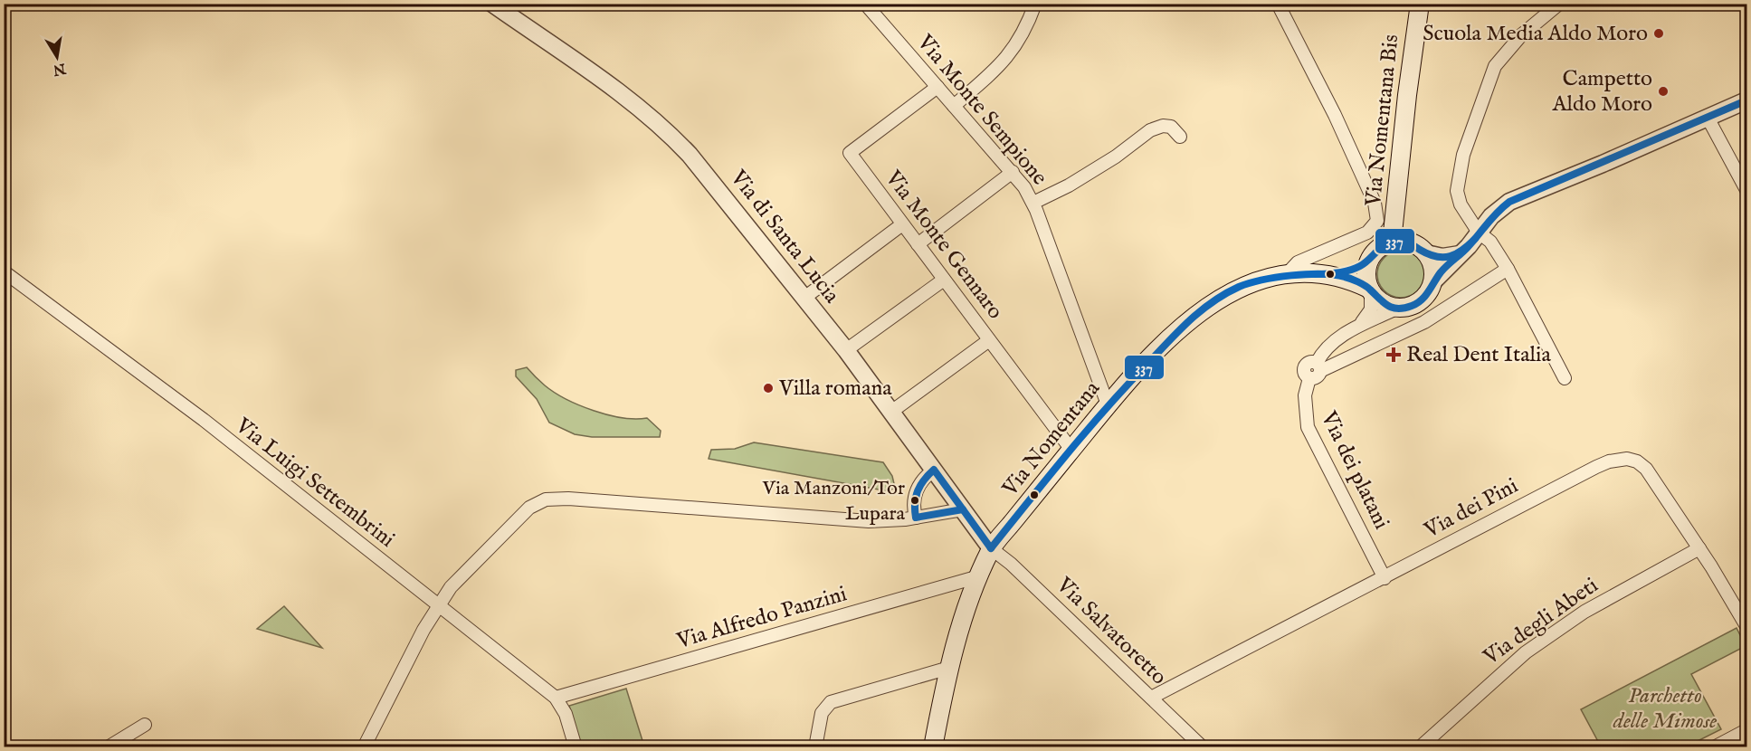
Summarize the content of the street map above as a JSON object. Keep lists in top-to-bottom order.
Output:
{
  "streets": {
    "main road": ["Via Nomentana Bis", "Via Nomentana"],
    "street": [
      "Via Monte Sempione",
      "Via di Santa Lucia",
      "Via Monte Gennaro",
      "Via dei platani",
      "Via Luigi Settembrini",
      "Via dei Pini",
      "Via Alfredo Panzini",
      "Via degli Abeti",
      "Via Salvatoretto"
    ]
  },
  "crossings": [
    ["Via Monte Sempione", "Via Monte Gennaro"],
    ["Via Monte Sempione", "Via Nomentana"],
    ["Via Nomentana Bis", "Via Nomentana"],
    ["Via di Santa Lucia", "Via Nomentana"],
    ["Via di Santa Lucia", "Via Salvatoretto"],
    ["Via Monte Gennaro", "Via Nomentana"],
    ["Via Nomentana", "Via Alfredo Panzini"],
    ["Via Nomentana", "Via Salvatoretto"],
    ["Via dei platani", "Via dei Pini"],
    ["Via Luigi Settembrini", "Via Alfredo Panzini"],
    ["Via dei Pini", "Via degli Abeti"],
    ["Via dei Pini", "Via Salvatoretto"]
  ],
  "parks": ["Parchetto delle Mimose"],
  "places": {
    "other": [
      "Scuola Media Aldo Moro",
      "Campetto Aldo Moro",
      "Villa romana",
      "Via Manzoni/Tor Lupara"
    ],
    "health": ["Real Dent Italia"]
  },
  "lines": ["transit line 337"],
  "north": "bottom"
}
